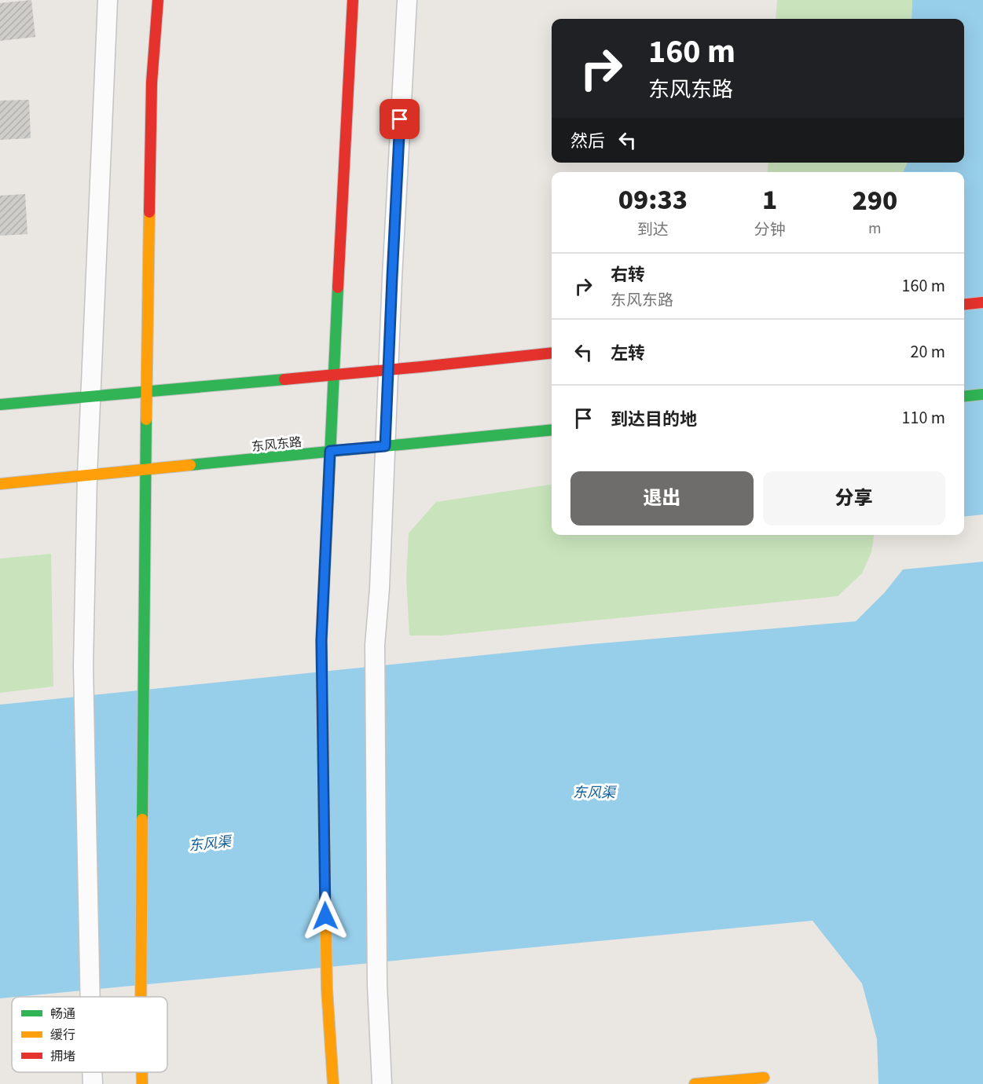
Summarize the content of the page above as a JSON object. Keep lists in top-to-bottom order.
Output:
{
  "streets": {
    "main road": ["东风东路"]
  },
  "water": ["东风渠"],
  "legend": ["畅通", "缓行", "拥堵"],
  "page": {
    "turn": ["160 m", "东风东路"],
    "then": "然后",
    "eta": [
      "09:33",
      "到达",
      "1",
      "分钟",
      "290",
      "m"
    ],
    "list": [
      {
        "name": "右转",
        "note": "东风东路",
        "value": "160 m"
      },
      {
        "name": "左转",
        "value": "20 m"
      },
      {
        "name": "到达目的地",
        "value": "110 m"
      }
    ],
    "buttons": ["退出", "分享"]
  }
}
